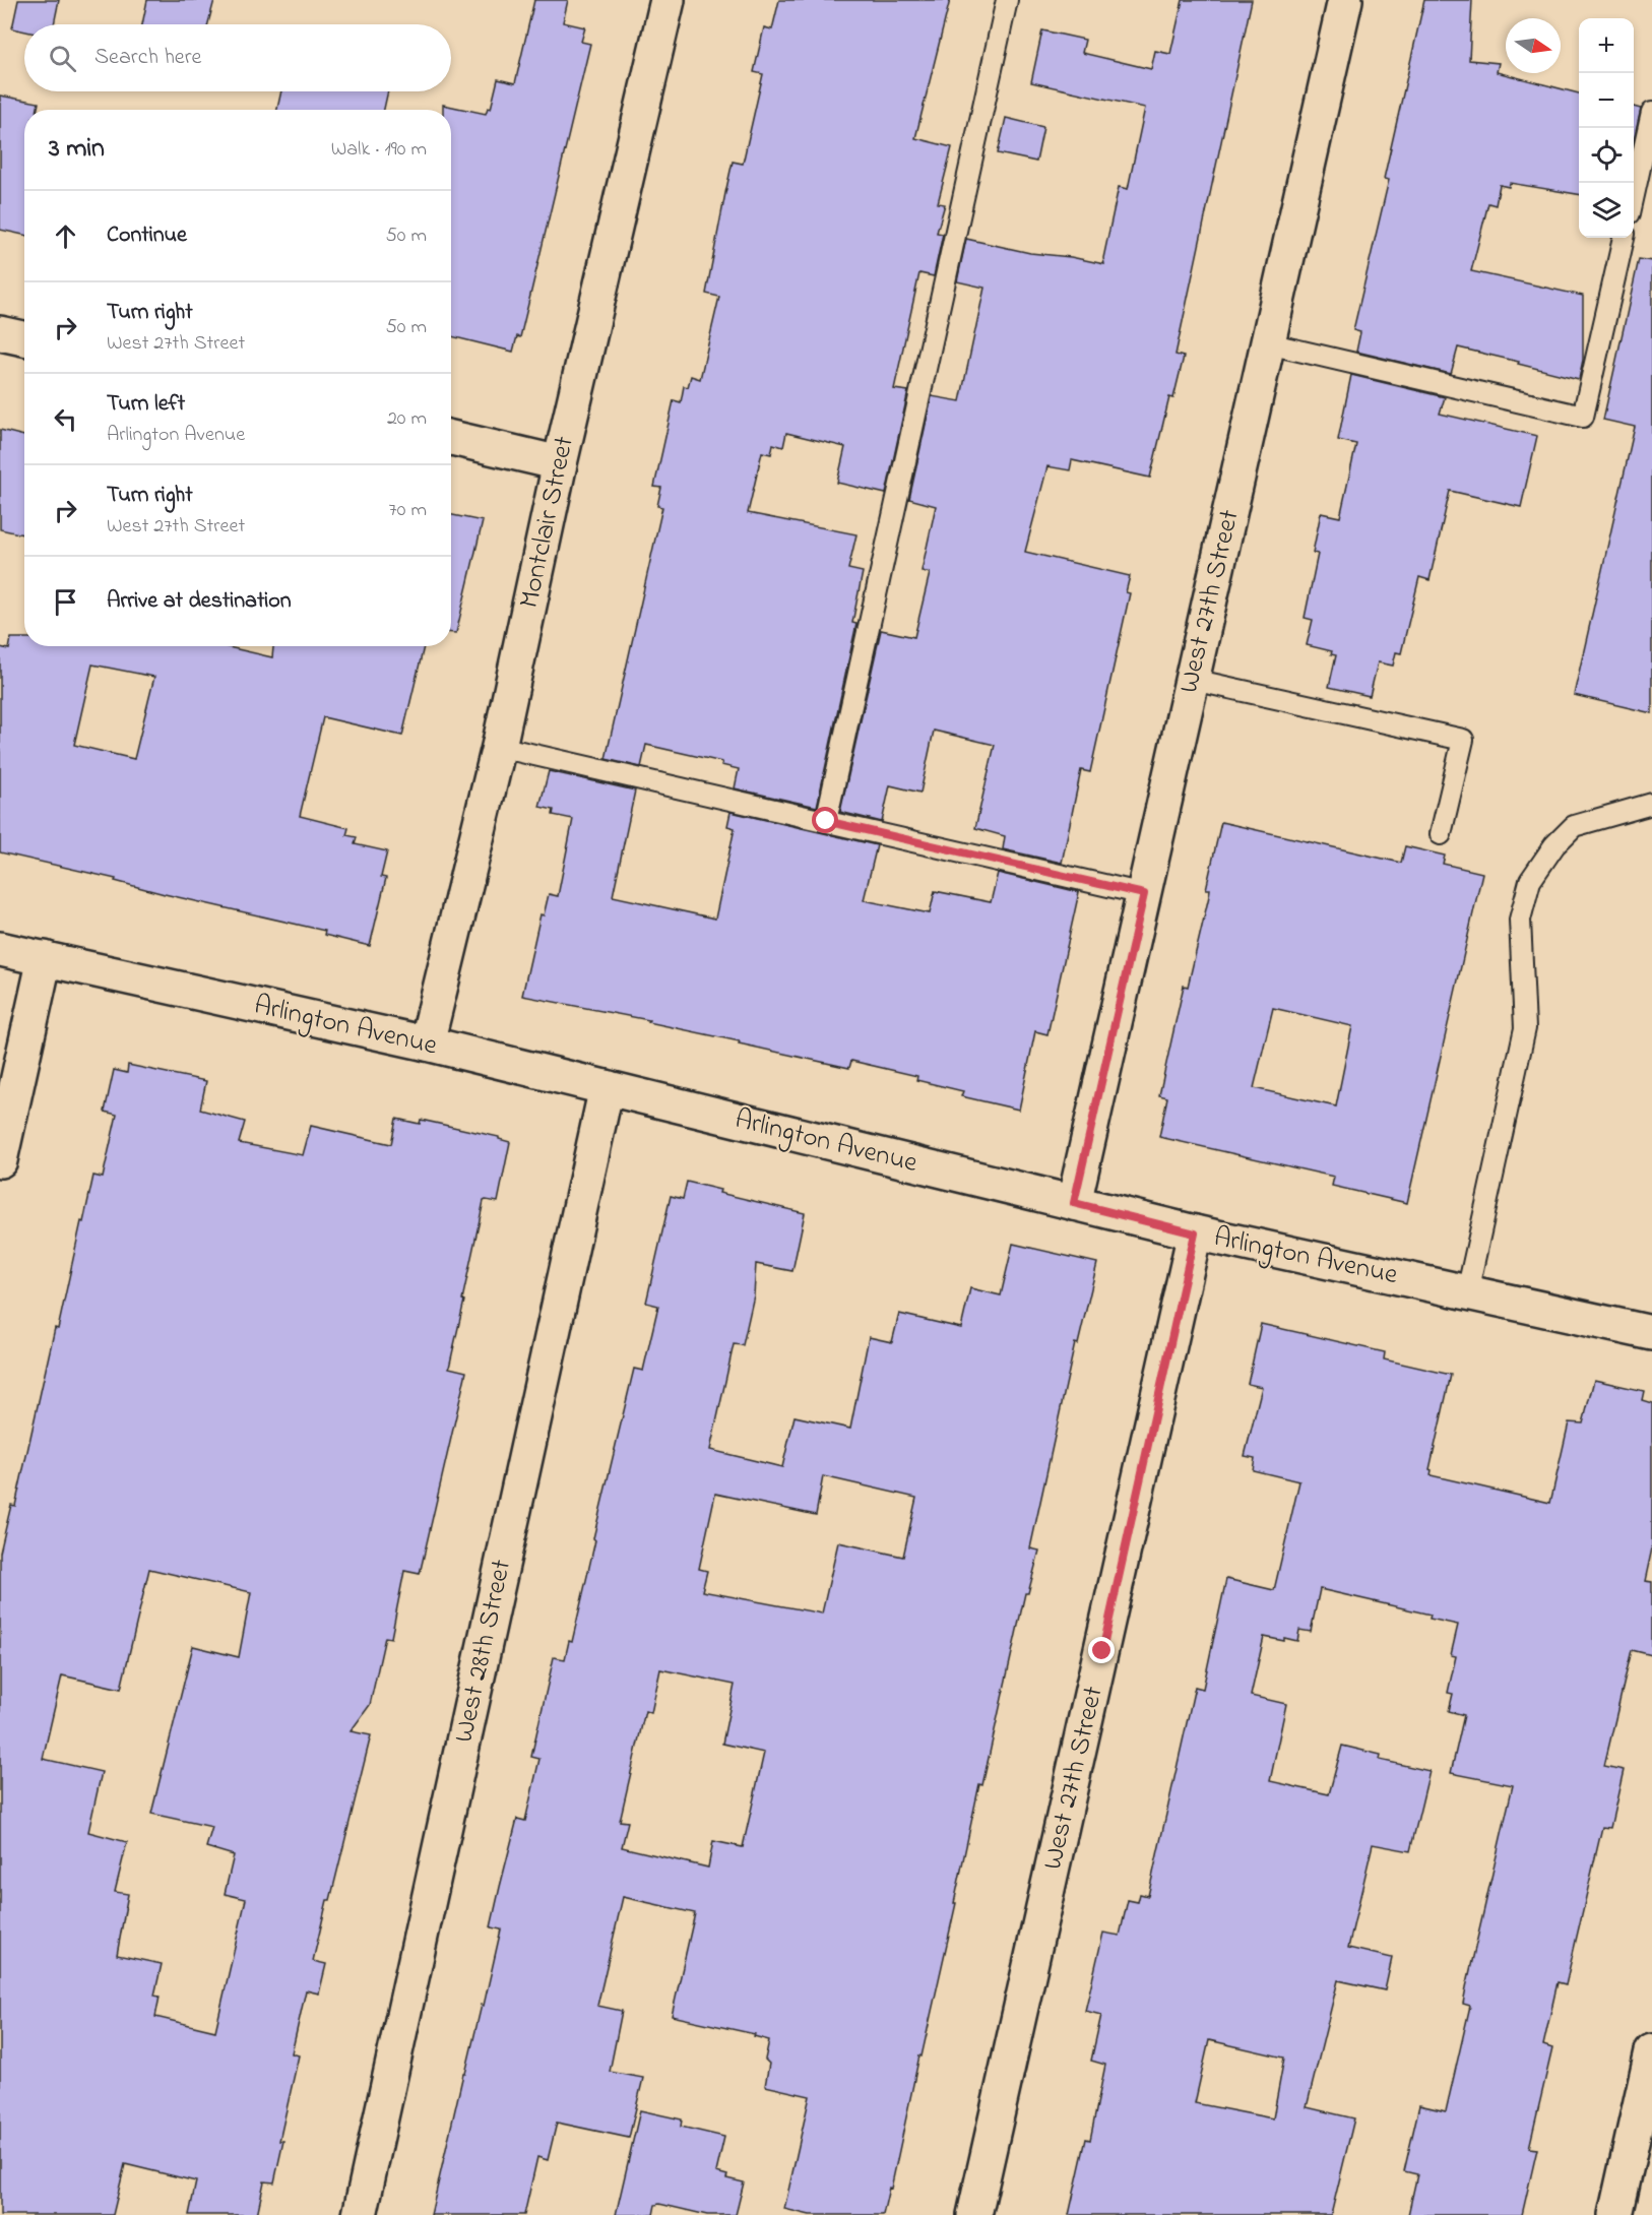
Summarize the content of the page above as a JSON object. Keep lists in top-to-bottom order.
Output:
{
  "streets": {
    "street": [
      "Montclair Street",
      "West 27th Street",
      "Arlington Avenue",
      "West 28th Street"
    ]
  },
  "crossings": [
    ["Montclair Street", "Arlington Avenue"],
    ["West 27th Street", "Arlington Avenue"],
    ["Arlington Avenue", "West 28th Street"]
  ],
  "north": "right",
  "page": {
    "map_buttons": ["+", "−"],
    "search": "Search here",
    "heading": ["3 min", "Walk · 190 m"],
    "list": [
      ["Continue", "50 m"],
      ["Turn right", "West 27th Street", "50 m"],
      ["Turn left", "Arlington Avenue", "20 m"],
      ["Turn right", "West 27th Street", "70 m"],
      "Arrive at destination"
    ]
  }
}
